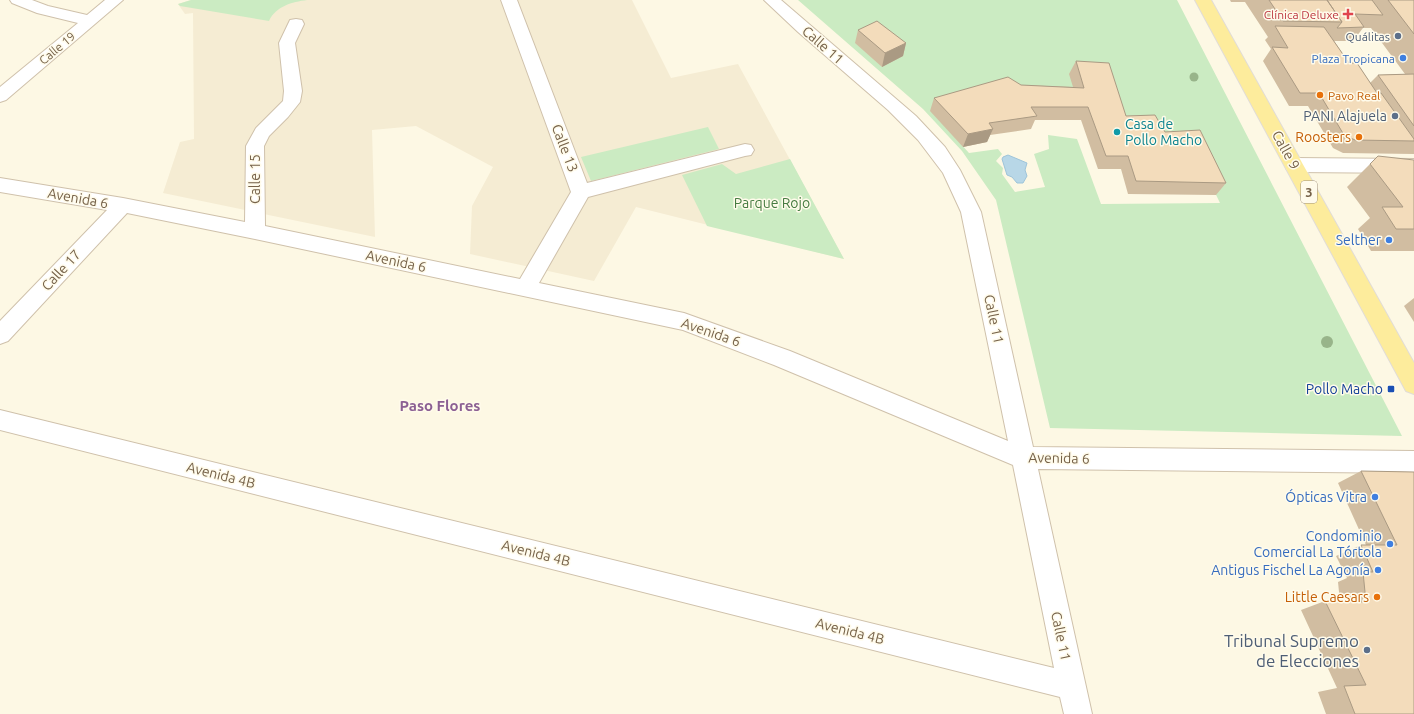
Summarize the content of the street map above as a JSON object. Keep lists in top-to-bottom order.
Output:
{
  "streets": {
    "main road": ["Calle 9", "3"],
    "street": [
      "Calle 11",
      "Calle 19",
      "Calle 13",
      "Calle 15",
      "Avenida 6",
      "Calle 17",
      "Avenida 4B"
    ]
  },
  "crossings": [
    ["Calle 11", "Avenida 6"],
    ["Calle 11", "Avenida 4B"],
    ["Calle 15", "Avenida 6"],
    ["Avenida 6", "Calle 17"]
  ],
  "districts": ["Paso Flores"],
  "parks": ["Parque Rojo"],
  "places": {
    "health": ["Clínica Deluxe"],
    "other": [
      "Quálitas",
      "Plaza Tropicana",
      "Pavo Real",
      "PANI Alajuela",
      "Casa de Pollo Macho",
      "Roosters",
      "Selther",
      "Ópticas Vitra",
      "Condominio Comercial La Tórtola",
      "Antigus Fischel La Agonía",
      "Little Caesars",
      "Tribunal Supremo de Elecciones"
    ],
    "transit": ["Pollo Macho"]
  }
}
